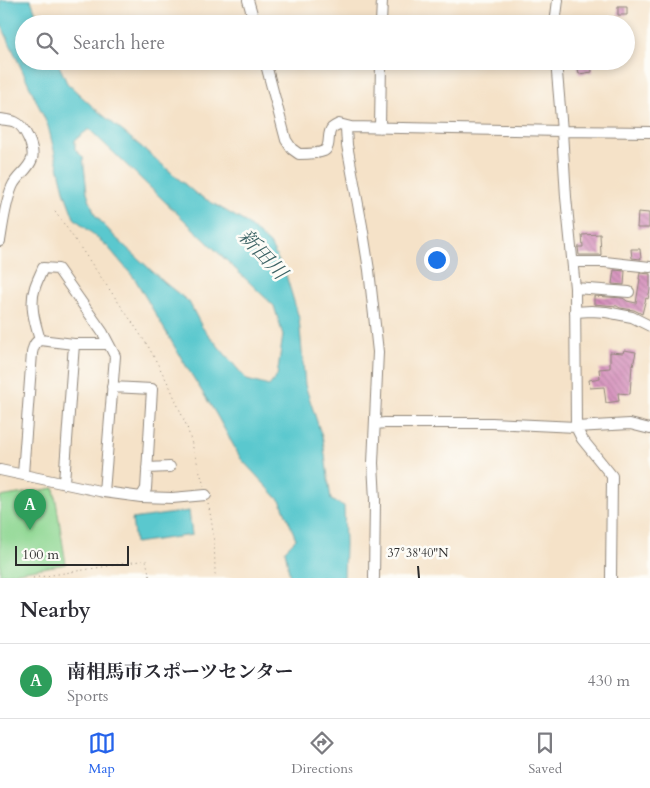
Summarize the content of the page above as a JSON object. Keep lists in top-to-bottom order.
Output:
{
  "water": ["新田川"],
  "scale_bar": "100 m",
  "page": {
    "search": "Search here",
    "pins": "A",
    "scale": "100 m",
    "heading": "Nearby",
    "list": [
      {
        "mark": "A",
        "name": "南相馬市スポーツセンター",
        "note": "Sports",
        "value": "430 m"
      }
    ],
    "nav": ["Map", "Directions", "Saved"]
  },
  "coordinates": ["37°38'40\"N"]
}
